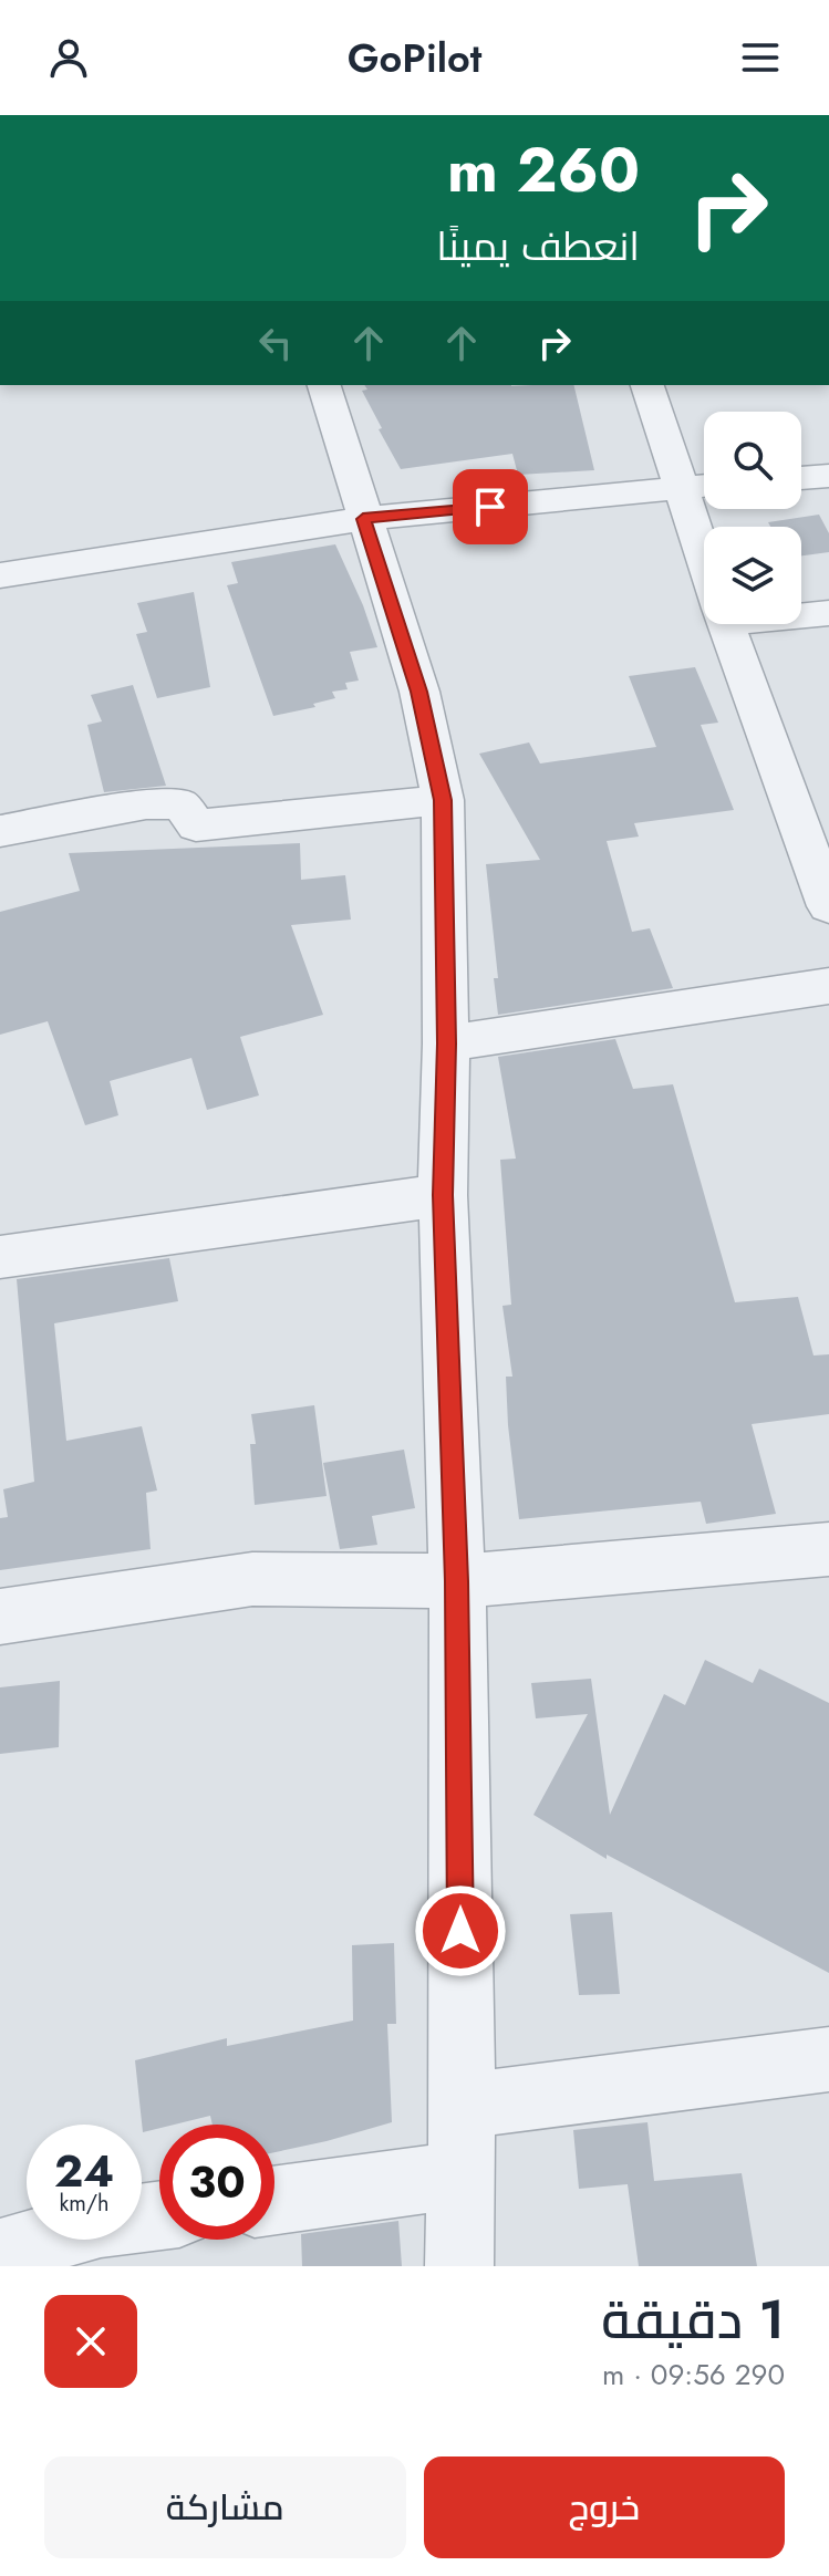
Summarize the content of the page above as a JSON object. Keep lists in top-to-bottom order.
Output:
{
  "page": {
    "header": "GoPilot",
    "turn": ["260 m", "انعطف يمينًا"],
    "speed": "24 km/h",
    "limit": "30",
    "heading": ["1 دقيقة", "290 m · 09:56"],
    "buttons": ["خروج", "مشاركة"]
  }
}
